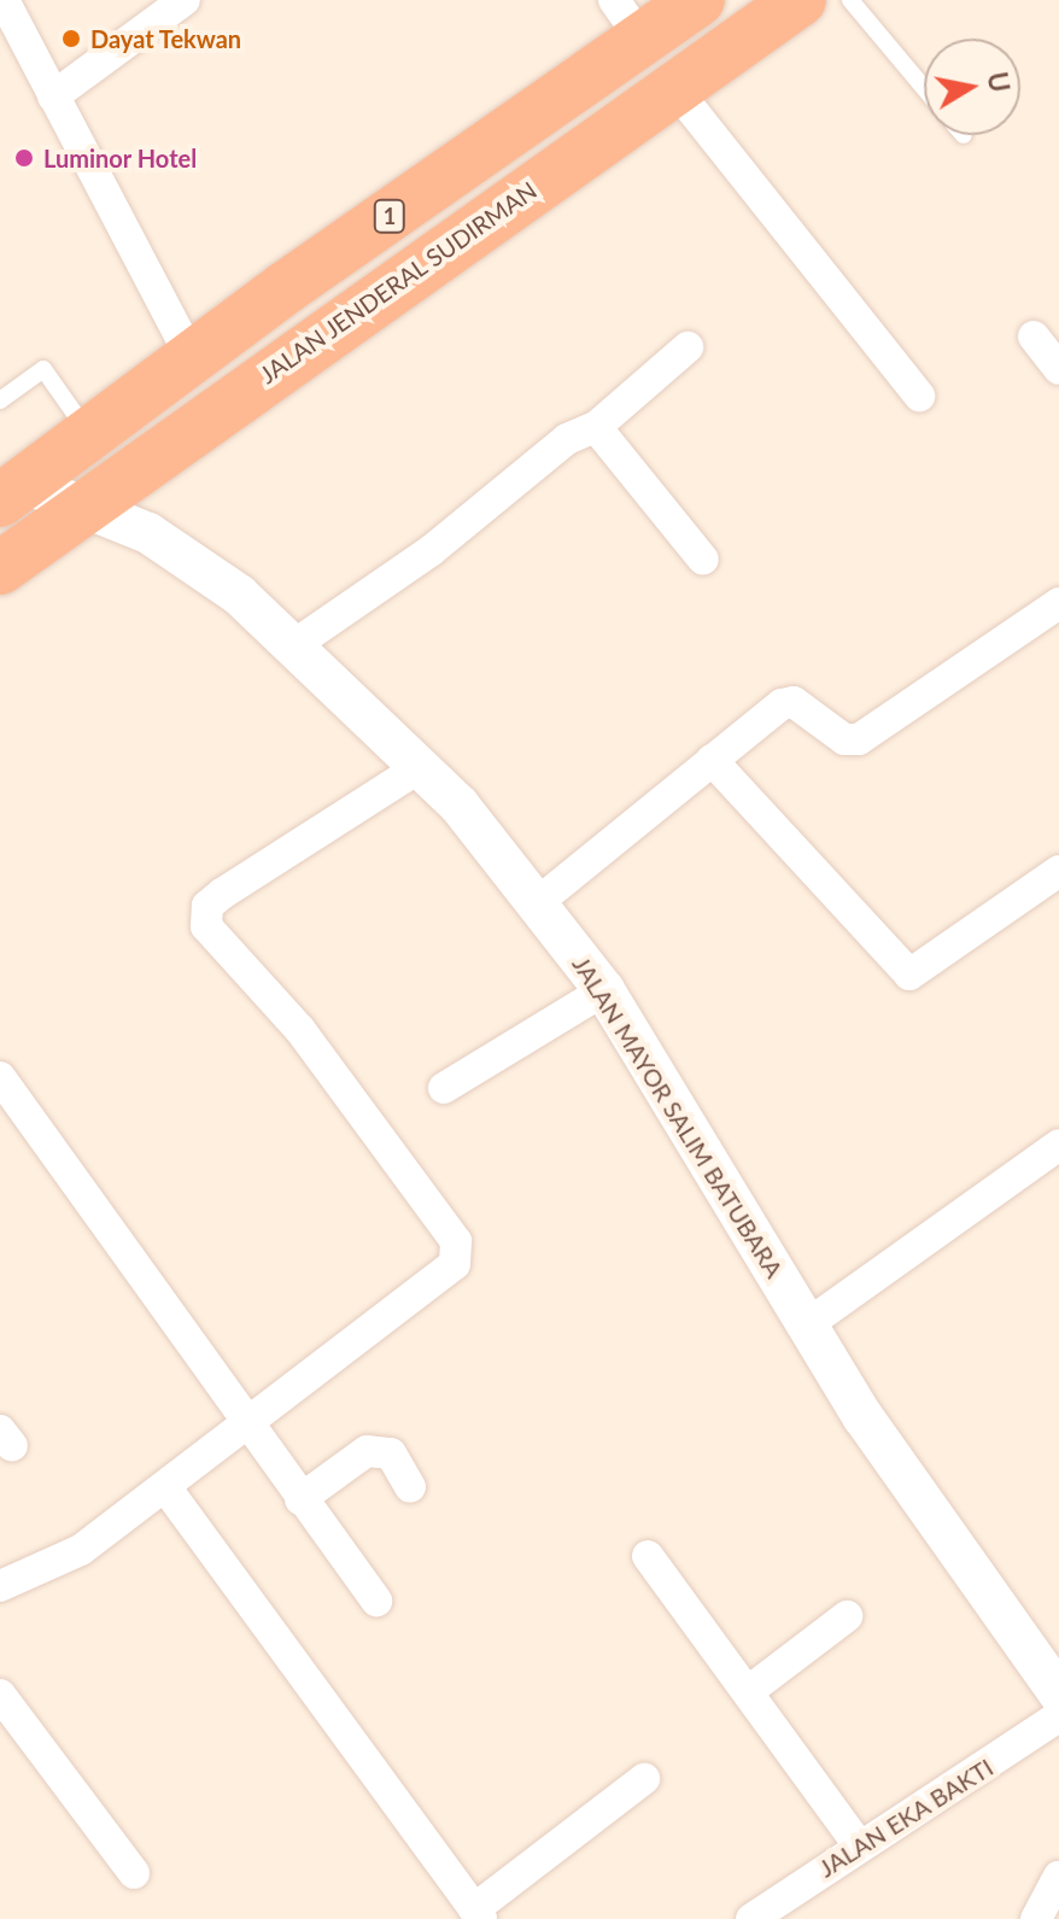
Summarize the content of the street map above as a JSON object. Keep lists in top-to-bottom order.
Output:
{
  "streets": {
    "highway": ["1", "JALAN JENDERAL SUDIRMAN"],
    "street": ["JALAN MAYOR SALIM BATUBARA", "JALAN EKA BAKTI"]
  },
  "crossings": [
    ["1", "JALAN MAYOR SALIM BATUBARA"],
    ["JALAN JENDERAL SUDIRMAN", "JALAN MAYOR SALIM BATUBARA"]
  ],
  "places": ["Dayat Tekwan", "Luminor Hotel"],
  "north": "right"
}
